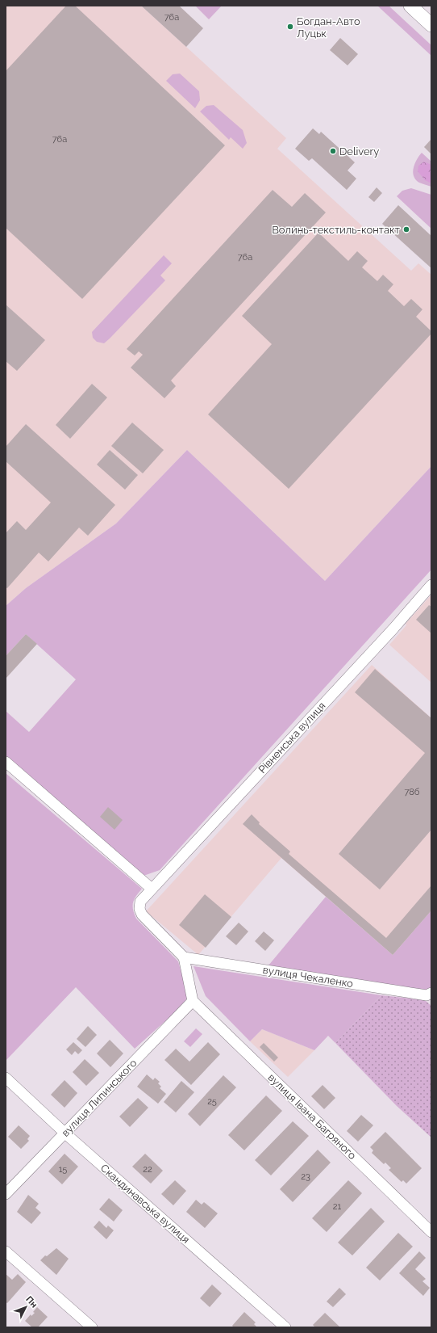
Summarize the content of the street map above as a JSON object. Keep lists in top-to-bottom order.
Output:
{
  "streets": {
    "street": [
      "Рівненська вулиця",
      "вулиця Чекаленко",
      "вулиця Липинського",
      "вулиця Івана Багряного",
      "Скандинавська вулиця"
    ]
  },
  "crossings": [
    ["Рівненська вулиця", "вулиця Чекаленко"],
    ["вулиця Липинського", "вулиця Івана Багряного"],
    ["вулиця Липинського", "Скандинавська вулиця"]
  ],
  "places": ["Богдан-Авто Луцьк", "Delivery", "Волинь-текстиль-контакт"],
  "house_numbers": [
    "76а",
    "76а",
    "76а",
    "78б",
    "25",
    "15",
    "22",
    "23",
    "21"
  ],
  "north": "top right"
}
